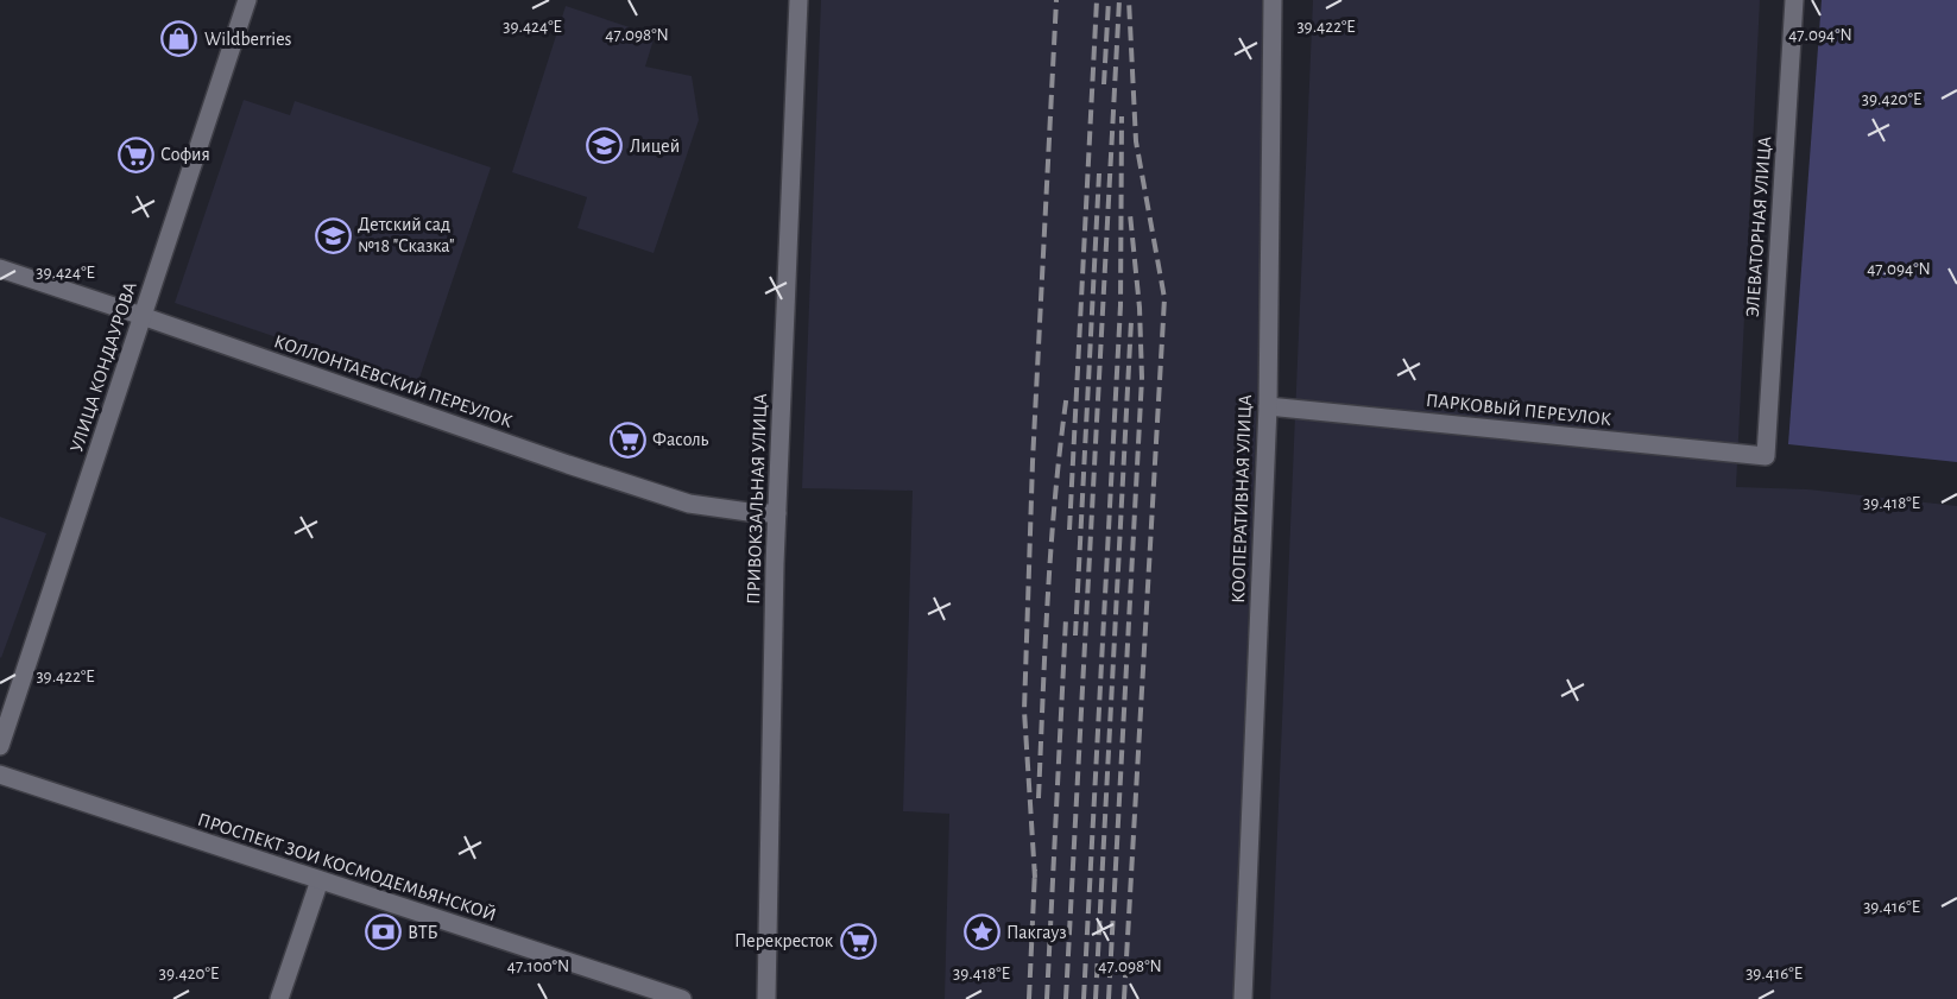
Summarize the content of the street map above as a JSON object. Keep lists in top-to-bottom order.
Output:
{
  "streets": {
    "street": [
      "ЭЛЕВАТОРНАЯ УЛИЦА",
      "УЛИЦА КОНДАУРОВА",
      "КОЛЛОНТАЕВСКИЙ ПЕРЕУЛОК",
      "ПАРКОВЫЙ ПЕРЕУЛОК",
      "ПРИВОКЗАЛЬНАЯ УЛИЦА",
      "КООПЕРАТИВНАЯ УЛИЦА",
      "ПРОСПЕКТ ЗОИ КОСМОДЕМЬЯНСКОЙ"
    ]
  },
  "crossings": [
    ["ЭЛЕВАТОРНАЯ УЛИЦА", "ПАРКОВЫЙ ПЕРЕУЛОК"],
    ["УЛИЦА КОНДАУРОВА", "КОЛЛОНТАЕВСКИЙ ПЕРЕУЛОК"],
    ["КОЛЛОНТАЕВСКИЙ ПЕРЕУЛОК", "ПРИВОКЗАЛЬНАЯ УЛИЦА"],
    ["ПАРКОВЫЙ ПЕРЕУЛОК", "КООПЕРАТИВНАЯ УЛИЦА"]
  ],
  "places": {
    "shop": ["Wildberries"],
    "school or university": ["Лицей", "Детский сад №18 \"Сказка\""],
    "supermarket": ["София", "Фасоль", "Перекресток"],
    "bank": ["ВТБ"],
    "place": ["Пакгауз"]
  },
  "coordinates": [
    "39.424°E",
    "39.422°E",
    "47.098°N",
    "47.094°N",
    "39.420°E",
    "39.418°E",
    "39.416°E",
    "47.100°N"
  ]
}
